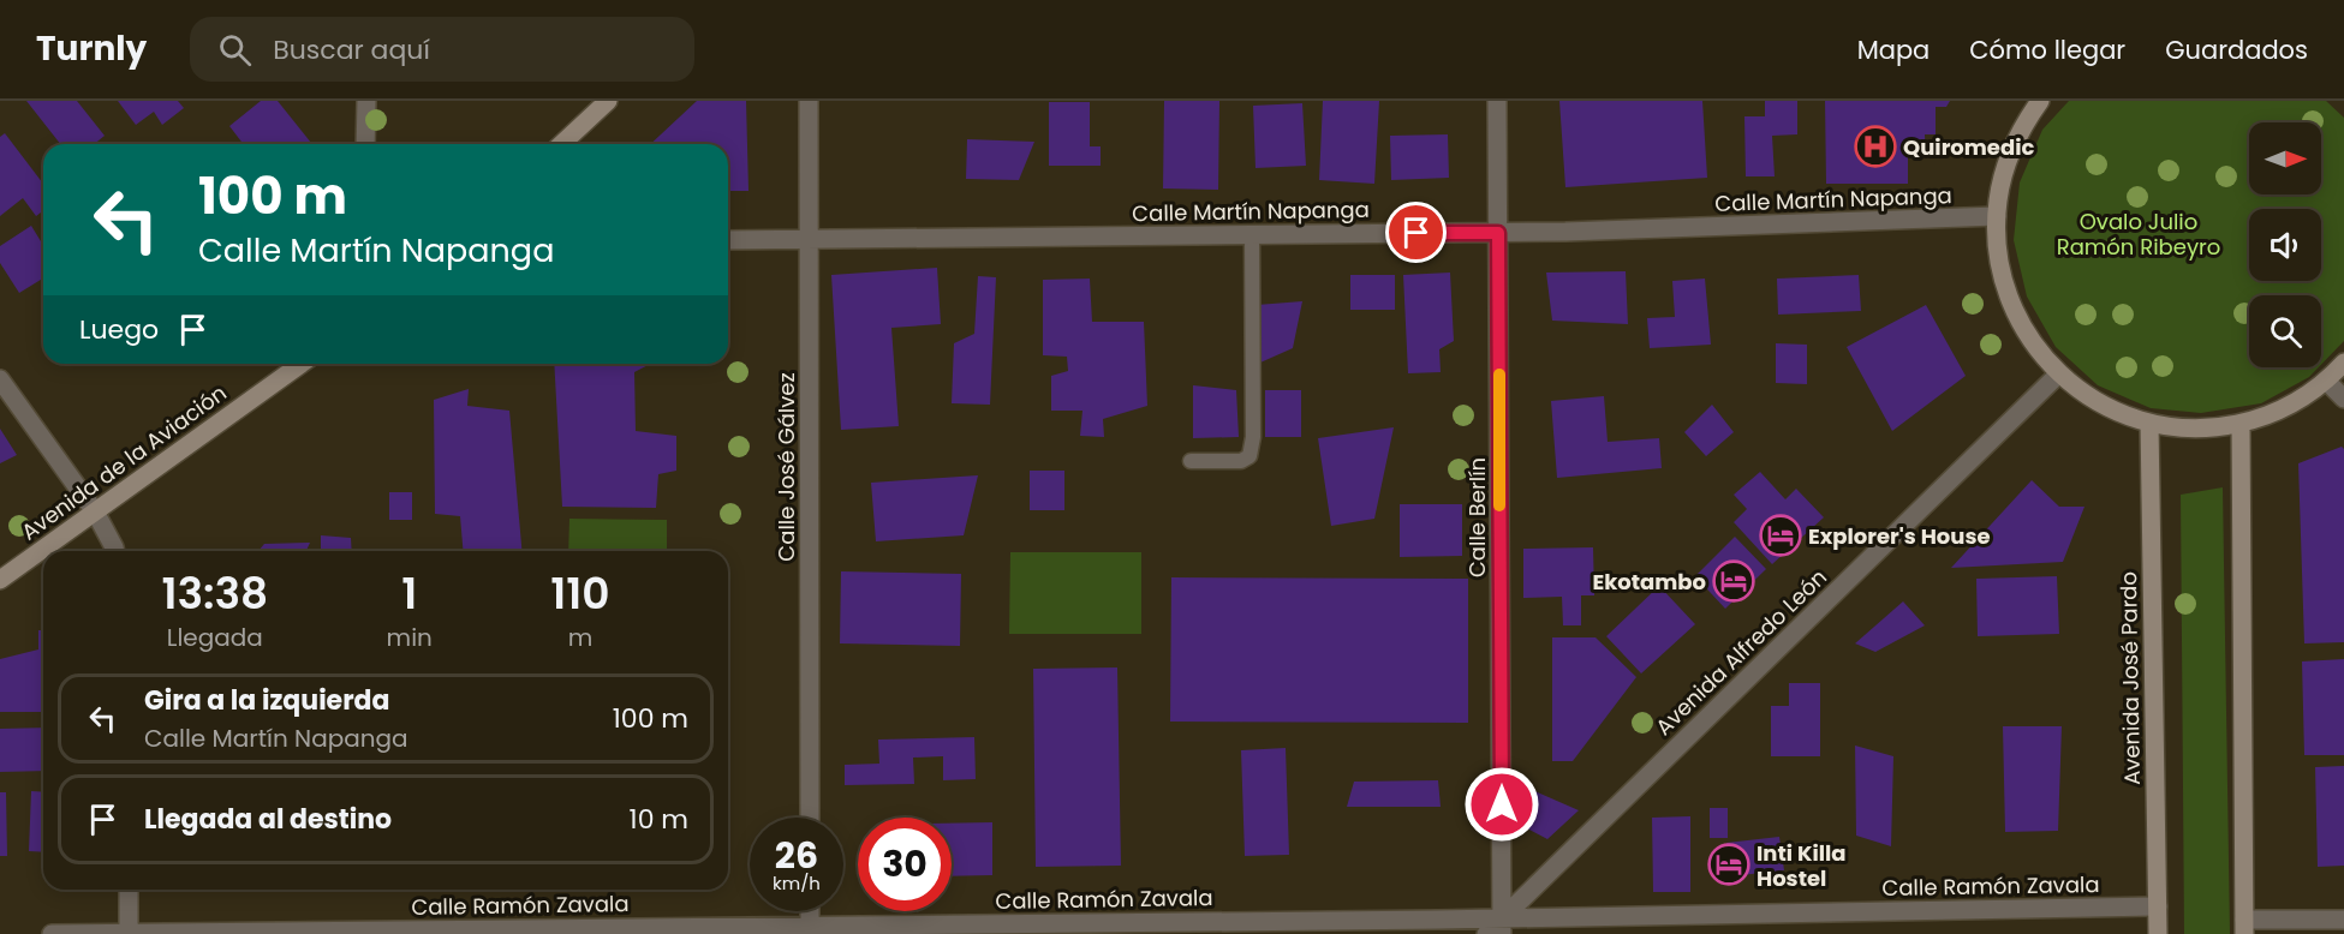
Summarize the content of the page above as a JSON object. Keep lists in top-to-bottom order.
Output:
{
  "streets": {
    "main road": ["Avenida de la Aviación", "Avenida José Pardo"],
    "street": [
      "Calle Martín Napanga",
      "Calle José Gálvez",
      "Calle Berlín",
      "Avenida Alfredo León",
      "Calle Ramón Zavala"
    ]
  },
  "crossings": [
    ["Calle Martín Napanga", "Calle José Gálvez"],
    ["Calle Martín Napanga", "Calle Berlín"],
    ["Calle Berlín", "Avenida Alfredo León"],
    ["Calle Berlín", "Calle Ramón Zavala"],
    ["Avenida Alfredo León", "Calle Ramón Zavala"],
    ["Avenida José Pardo", "Calle Ramón Zavala"]
  ],
  "parks": ["Ovalo Julio Ramón Ribeyro"],
  "places": {
    "hospital": ["Quiromedic"],
    "hotel": ["Explorer's House", "Ekotambo", "Inti Killa Hostel"]
  },
  "north": "right",
  "page": {
    "header": "Turnly",
    "search": "Buscar aquí",
    "nav": ["Mapa", "Cómo llegar", "Guardados"],
    "turn": ["100 m", "Calle Martín Napanga"],
    "then": "Luego",
    "eta": [
      "13:38",
      "Llegada",
      "1",
      "min",
      "110",
      "m"
    ],
    "list": [
      {
        "name": "Gira a la izquierda",
        "note": "Calle Martín Napanga",
        "value": "100 m"
      },
      {
        "name": "Llegada al destino",
        "value": "10 m"
      }
    ],
    "speed": "26 km/h",
    "limit": "30"
  }
}
